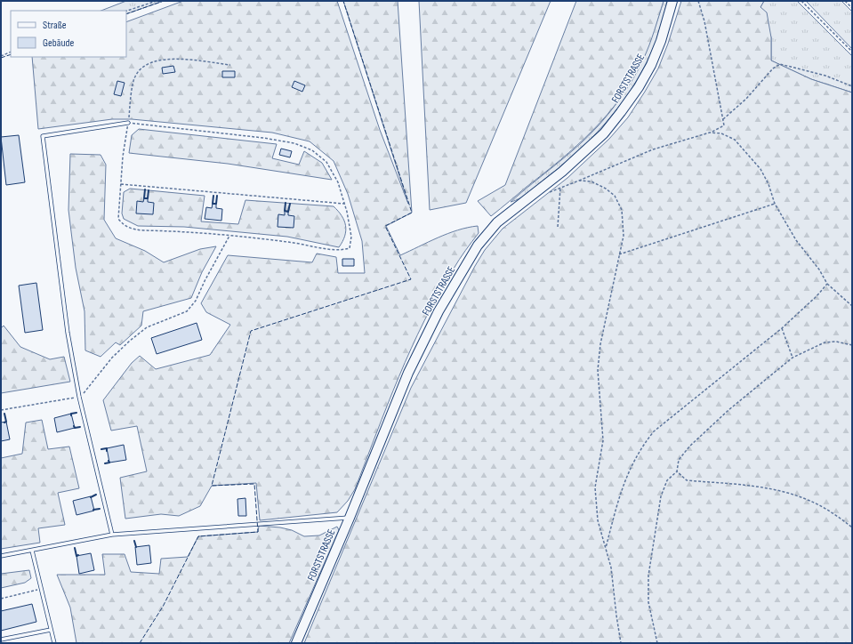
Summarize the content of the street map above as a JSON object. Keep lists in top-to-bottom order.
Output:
{
  "streets": {
    "street": ["FORSTSTRASSE"]
  },
  "legend": ["Straße", "Gebäude"]
}
